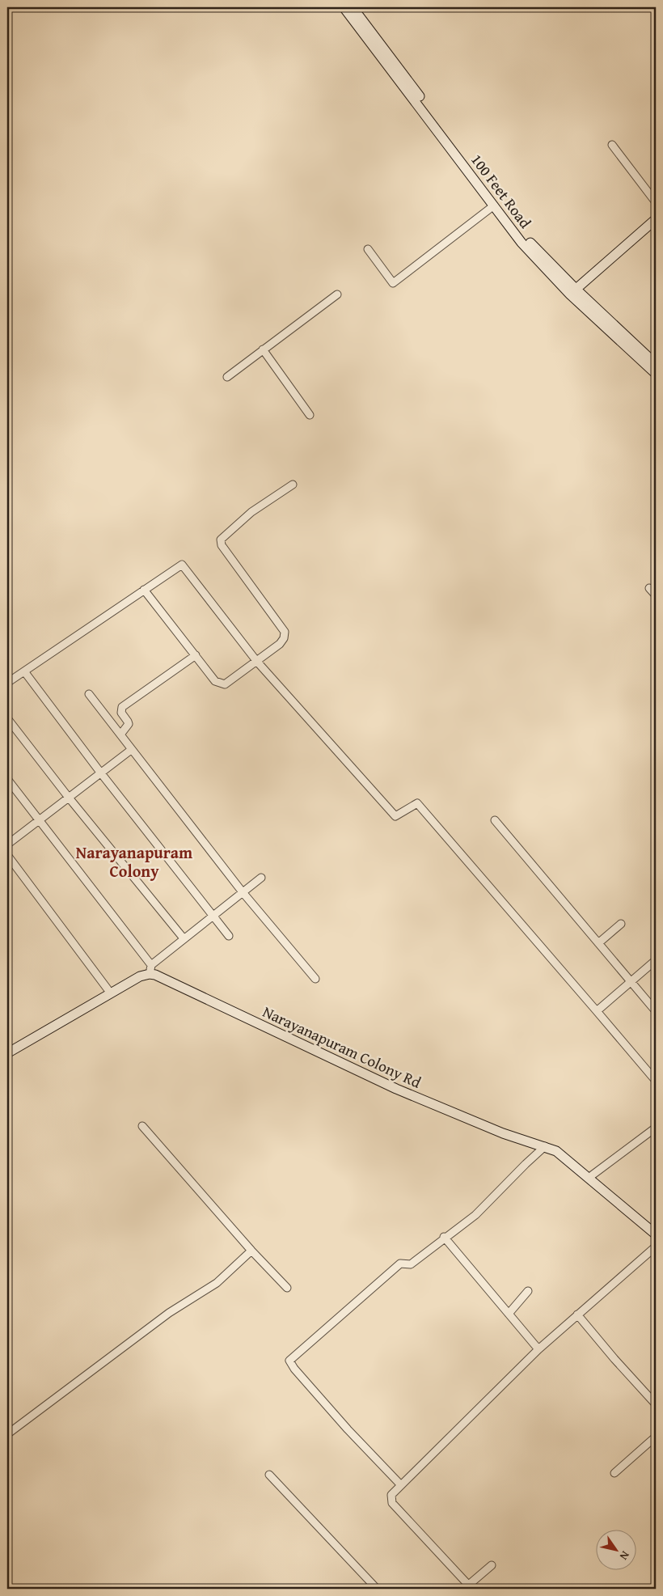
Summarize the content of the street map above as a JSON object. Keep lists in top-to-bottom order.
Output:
{
  "streets": {
    "street": ["100 Feet Road", "Narayanapuram Colony Rd"]
  },
  "districts": ["Narayanapuram Colony"],
  "north": "bottom right"
}
